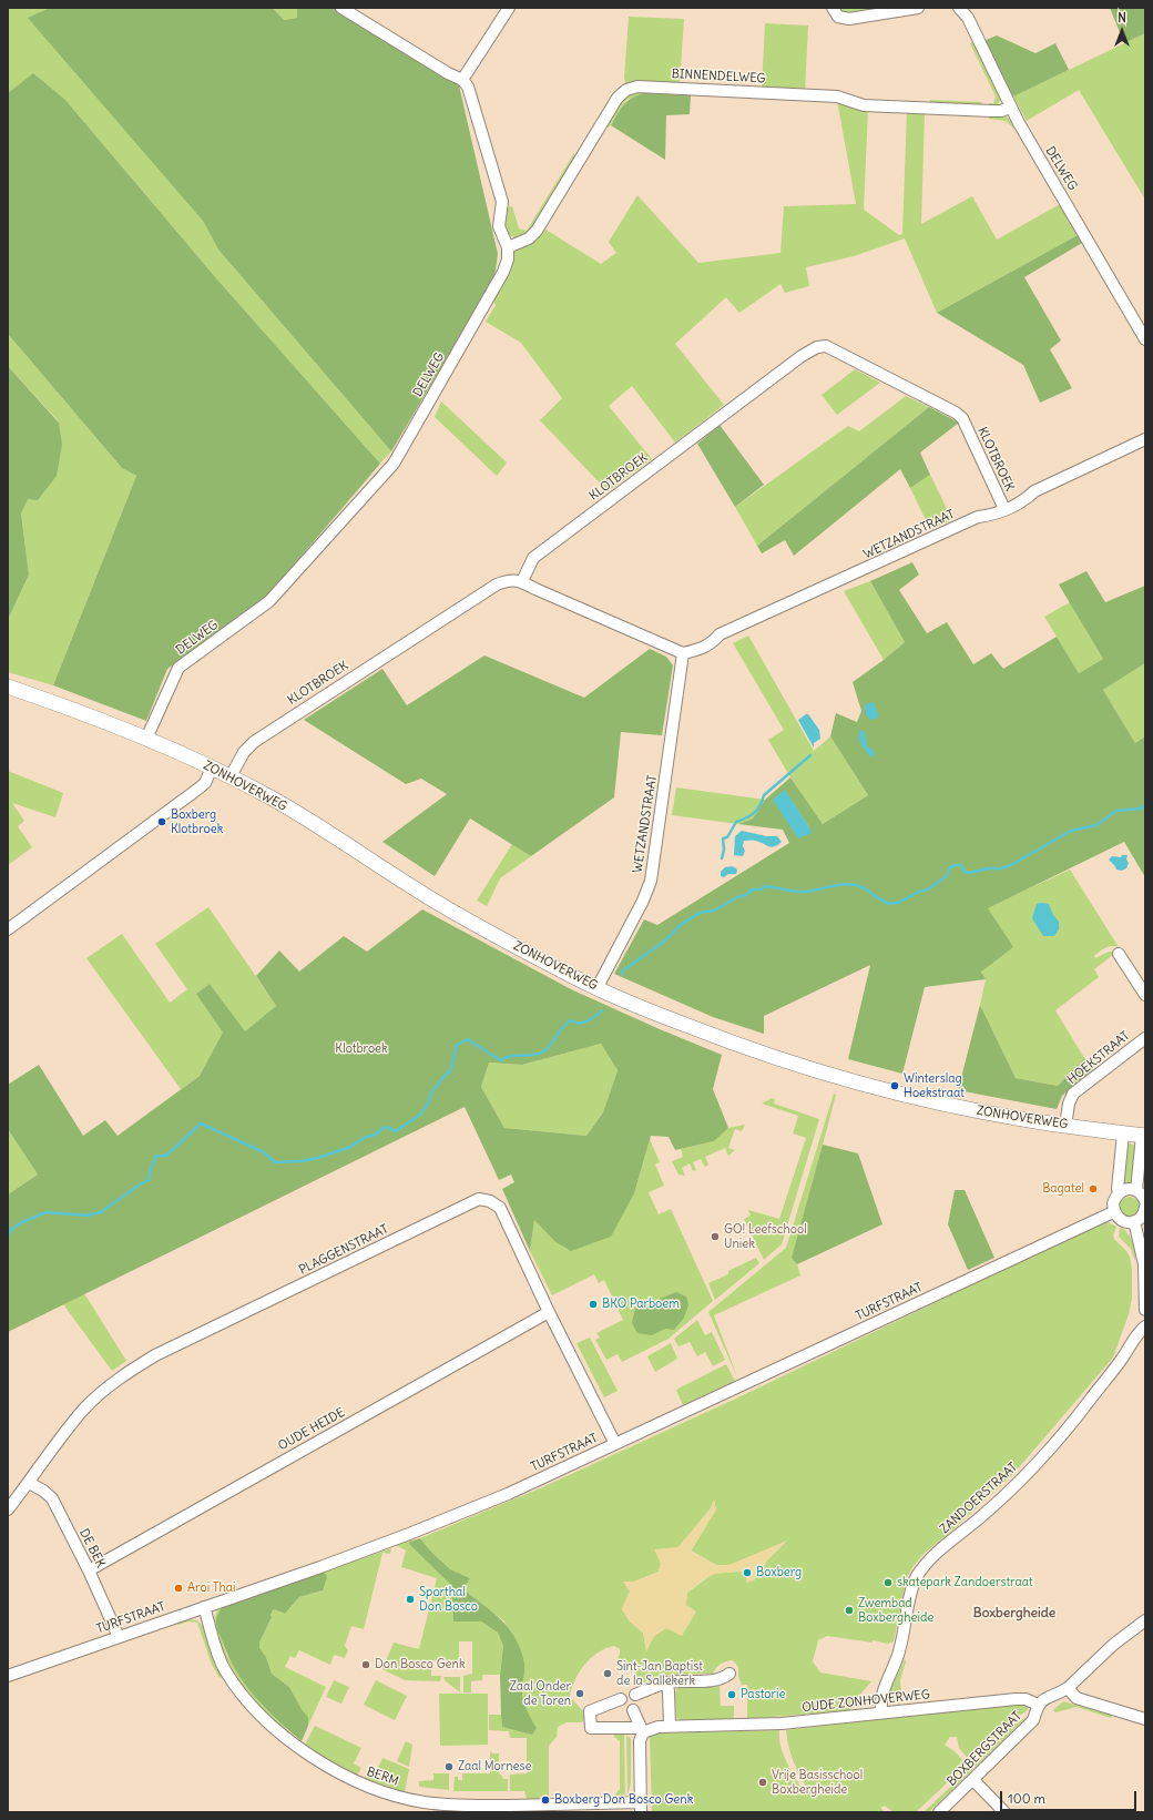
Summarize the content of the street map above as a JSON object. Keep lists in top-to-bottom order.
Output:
{
  "streets": {
    "street": [
      "BINNENDELWEG",
      "DELWEG",
      "KLOTBROEK",
      "WETZANDSTRAAT",
      "ZONHOVERWEG",
      "HOEKSTRAAT",
      "PLAGGENSTRAAT",
      "TURFSTRAAT",
      "OUDE HEIDE",
      "ZANDOERSTRAAT",
      "DE BEK",
      "OUDE ZONHOVERWEG",
      "BOXBERGSTRAAT",
      "BERM"
    ]
  },
  "crossings": [
    ["BINNENDELWEG", "DELWEG"],
    ["DELWEG", "ZONHOVERWEG"],
    ["KLOTBROEK", "WETZANDSTRAAT"],
    ["KLOTBROEK", "ZONHOVERWEG"],
    ["WETZANDSTRAAT", "ZONHOVERWEG"],
    ["ZONHOVERWEG", "HOEKSTRAAT"],
    ["PLAGGENSTRAAT", "TURFSTRAAT"],
    ["PLAGGENSTRAAT", "OUDE HEIDE"],
    ["PLAGGENSTRAAT", "DE BEK"],
    ["TURFSTRAAT", "DE BEK"],
    ["TURFSTRAAT", "BERM"],
    ["OUDE HEIDE", "DE BEK"],
    ["ZANDOERSTRAAT", "OUDE ZONHOVERWEG"],
    ["OUDE ZONHOVERWEG", "BOXBERGSTRAAT"]
  ],
  "districts": ["Boxbergheide"],
  "parks": ["Klotbroek"],
  "places": [
    "Boxberg Klotbroek",
    "Winterslag Hoekstraat",
    "Bagatel",
    "GO! Leefschool Uniek",
    "BKO Parboem",
    "Boxberg",
    "skatepark Zandoerstraat",
    "Aroi Thai",
    "Sporthal Don Bosco",
    "Zwembad Boxbergheide",
    "Don Bosco Genk",
    "Sint-Jan Baptist de la Sallekerk",
    "Zaal Onder de Toren",
    "Pastorie",
    "Zaal Mornese",
    "Vrije Basisschool Boxbergheide",
    "Boxberg Don Bosco Genk"
  ],
  "scale_bar": "100 m",
  "north": "top"
}
